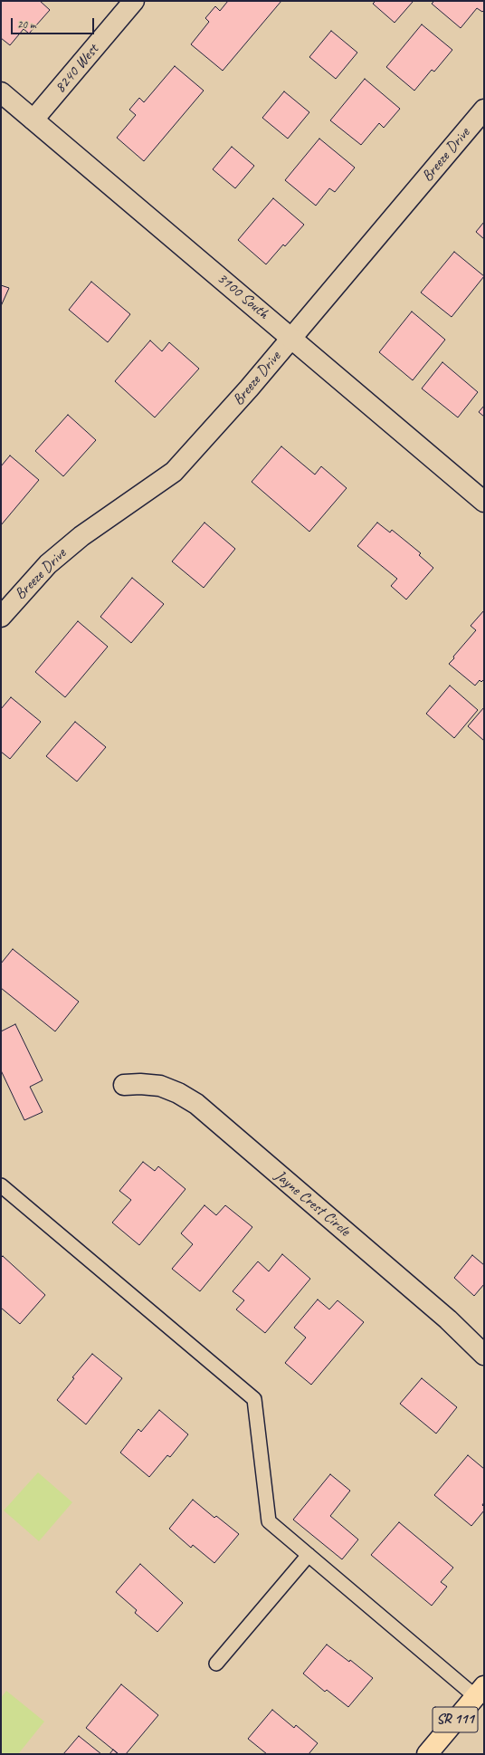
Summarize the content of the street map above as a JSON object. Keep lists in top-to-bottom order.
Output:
{
  "streets": {
    "main road": ["SR 111"],
    "street": [
      "8240 West",
      "Breeze Drive",
      "3100 South",
      "Jayne Crest Circle"
    ]
  },
  "crossings": [
    ["8240 West", "3100 South"],
    ["Breeze Drive", "3100 South"]
  ],
  "scale_bar": "20 m"
}
